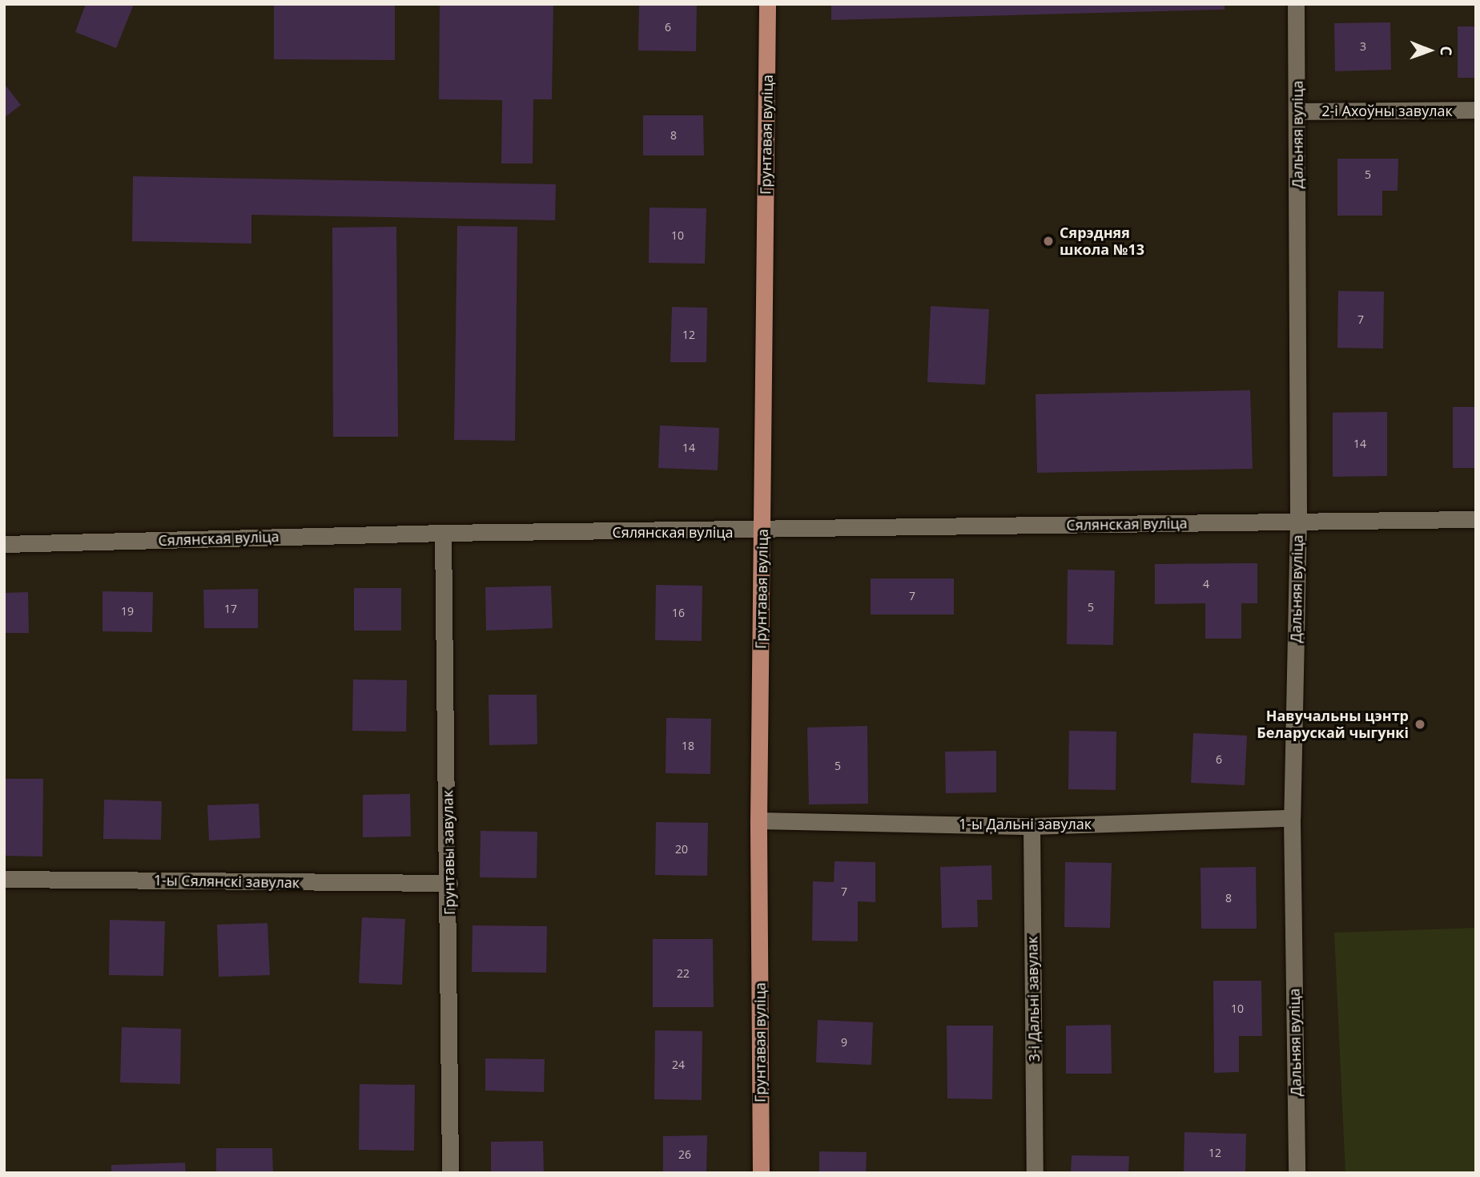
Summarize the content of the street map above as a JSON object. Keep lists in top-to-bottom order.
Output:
{
  "streets": {
    "main road": ["Грунтавая вуліца"],
    "street": [
      "2-і Ахоўны завулак",
      "Дальняя вуліца",
      "Сялянская вуліца",
      "1-ы Дальні завулак",
      "Грунтавы завулак",
      "1-ы Сялянскі завулак",
      "3-і Дальні завулак"
    ]
  },
  "crossings": [
    ["2-і Ахоўны завулак", "Дальняя вуліца"],
    ["Грунтавая вуліца", "Сялянская вуліца"],
    ["Грунтавая вуліца", "1-ы Дальні завулак"],
    ["Дальняя вуліца", "Сялянская вуліца"],
    ["Дальняя вуліца", "1-ы Дальні завулак"],
    ["Сялянская вуліца", "Грунтавы завулак"],
    ["1-ы Дальні завулак", "3-і Дальні завулак"],
    ["Грунтавы завулак", "1-ы Сялянскі завулак"]
  ],
  "places": ["Сярэдняя школа №13", "Навучальны цэнтр Беларускай чыгункі"],
  "house_numbers": [
    "6",
    "3",
    "8",
    "5",
    "10",
    "7",
    "12",
    "14",
    "14",
    "4",
    "7",
    "5",
    "17",
    "19",
    "16",
    "18",
    "6",
    "5",
    "20",
    "7",
    "8",
    "22",
    "10",
    "9",
    "24",
    "12",
    "26"
  ],
  "north": "right"
}
